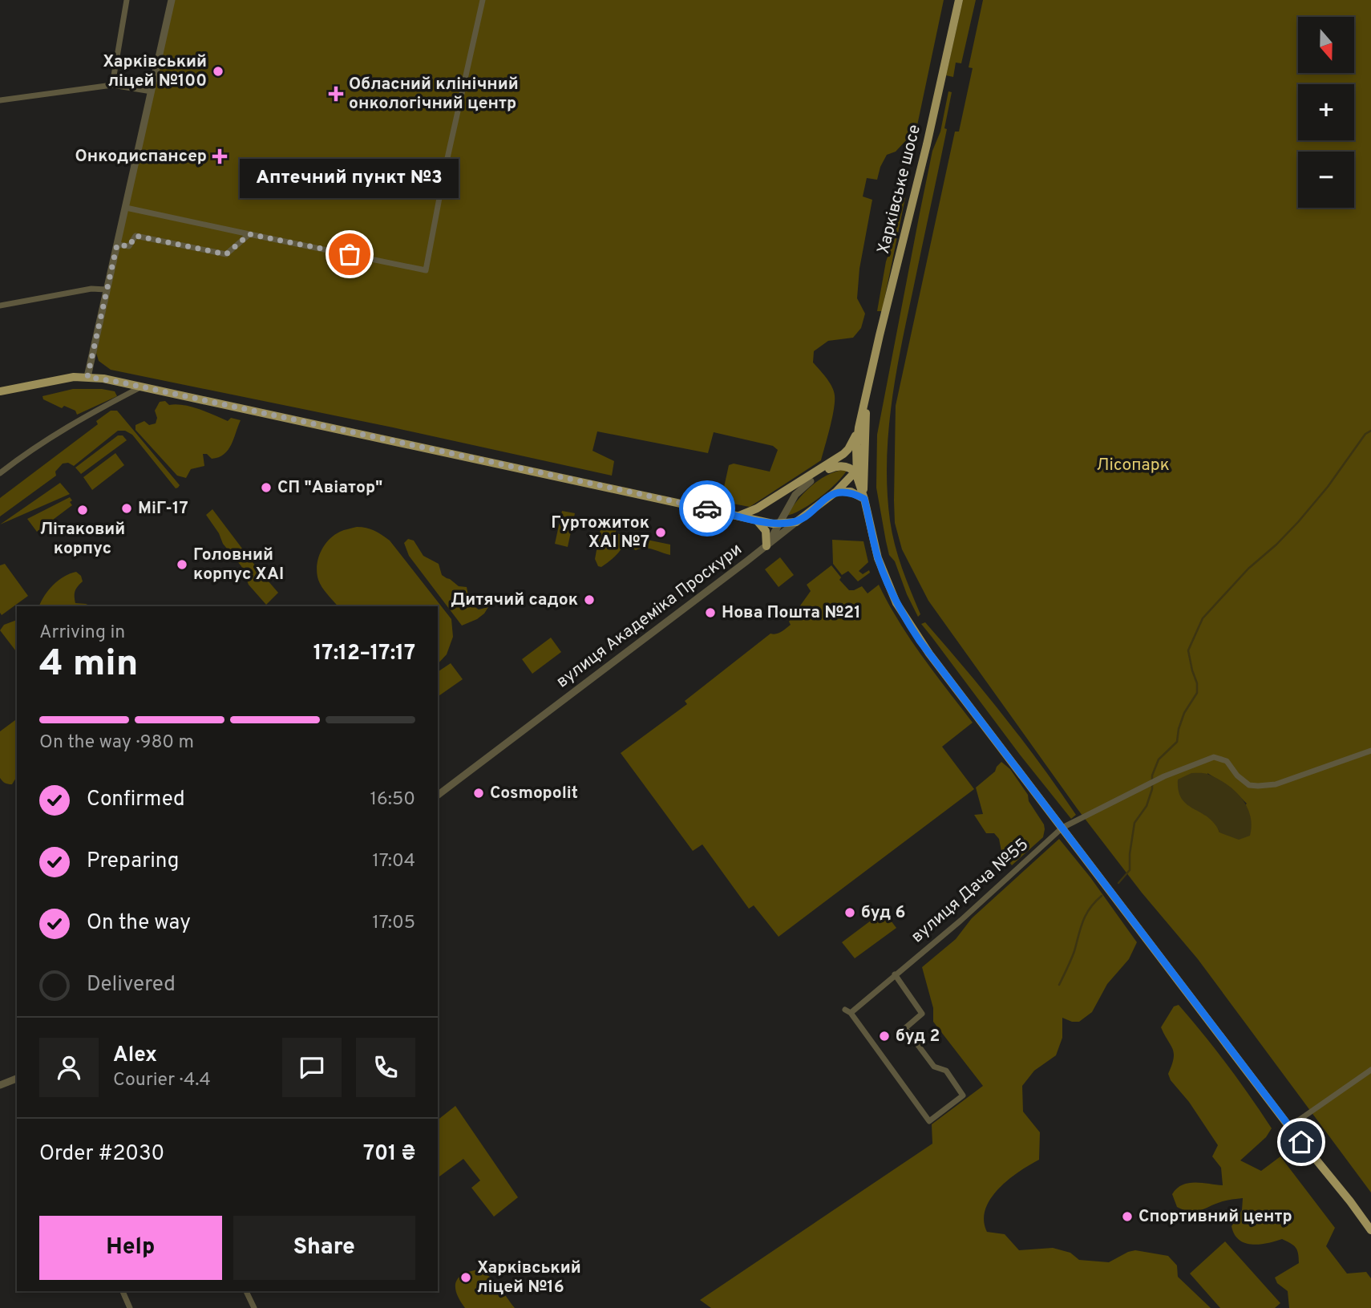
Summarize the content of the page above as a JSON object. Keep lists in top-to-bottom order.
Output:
{
  "streets": {
    "main road": ["Харківське шосе", "вулиця Академіка Проскури"],
    "street": ["вулиця Дача №55"]
  },
  "crossings": [
    ["Харківське шосе", "вулиця Академіка Проскури"],
    ["Харківське шосе", "вулиця Дача №55"]
  ],
  "parks": ["Лісопарк"],
  "places": {
    "other": [
      "Харківський ліцей №100",
      "Аптечний пункт №3",
      "СП \"Авіатор\"",
      "МіГ-17",
      "Літаковий корпус",
      "Гуртожиток ХАІ №7",
      "Головний корпус ХАІ",
      "Дитячий садок",
      "Нова Пошта №21",
      "Cosmopolit",
      "буд 6",
      "буд 2",
      "Спортивний центр",
      "Харківський ліцей №16"
    ],
    "health": ["Обласний клінічний онкологічний центр", "Онкодиспансер"]
  },
  "north": "bottom",
  "page": {
    "map_buttons": ["+", "−"],
    "bubble": "Аптечний пункт №3",
    "heading": ["4 min", "Arriving in", "17:12–17:17"],
    "panel": [
      "Alex",
      "Courier · 4.4",
      "Order #2030",
      "701 ₴"
    ],
    "bar": "On the way · 980 m",
    "list": [
      ["Confirmed", "16:50"],
      ["Preparing", "17:04"],
      ["On the way", "17:05"],
      "Delivered"
    ],
    "buttons": ["Help", "Share"]
  }
}
